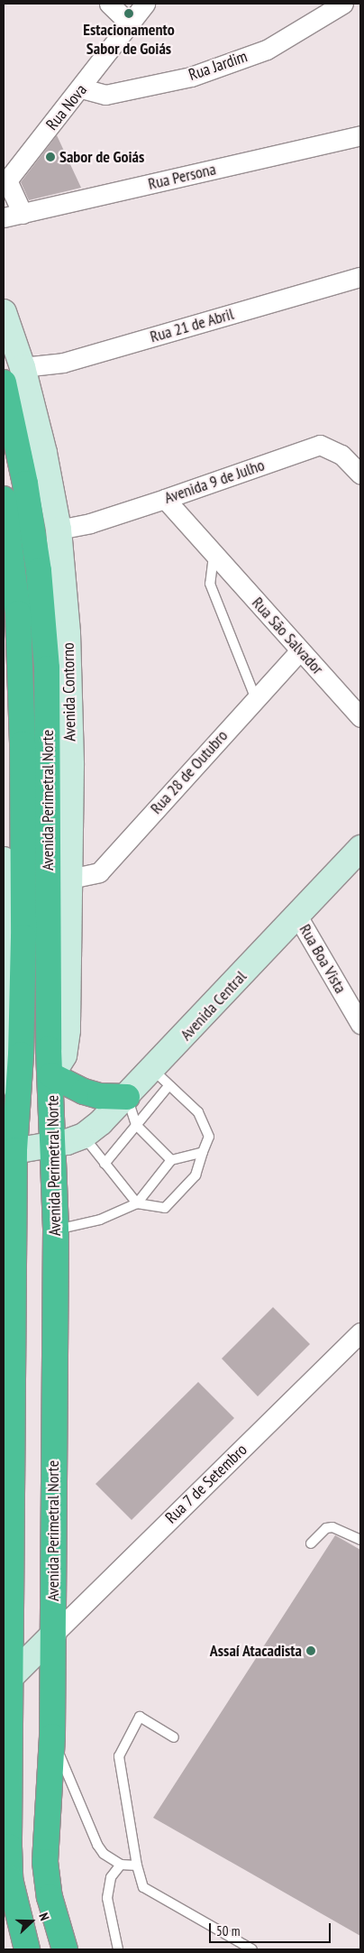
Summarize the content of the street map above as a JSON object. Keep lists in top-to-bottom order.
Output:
{
  "streets": {
    "highway": ["Avenida Perimetral Norte"],
    "street": [
      "Rua Jardim",
      "Rua Nova",
      "Rua Persona",
      "Rua 21 de Abril",
      "Avenida 9 de Julho",
      "Rua São Salvador",
      "Avenida Contorno",
      "Rua 28 de Outubro",
      "Rua Boa Vista",
      "Avenida Central",
      "Rua 7 de Setembro"
    ]
  },
  "crossings": [
    ["Rua Jardim", "Rua Nova"],
    ["Rua Nova", "Rua Persona"],
    ["Rua 21 de Abril", "Avenida Contorno"],
    ["Avenida 9 de Julho", "Rua São Salvador"],
    ["Avenida 9 de Julho", "Avenida Contorno"],
    ["Rua São Salvador", "Rua 28 de Outubro"],
    ["Avenida Contorno", "Rua 28 de Outubro"],
    ["Avenida Contorno", "Avenida Perimetral Norte"],
    ["Avenida Perimetral Norte", "Avenida Central"],
    ["Avenida Perimetral Norte", "Rua 7 de Setembro"],
    ["Rua Boa Vista", "Avenida Central"]
  ],
  "places": ["Estacionamento Sabor de Goiás", "Sabor de Goiás", "Assaí Atacadista"],
  "scale_bar": "50 m",
  "north": "right"
}
